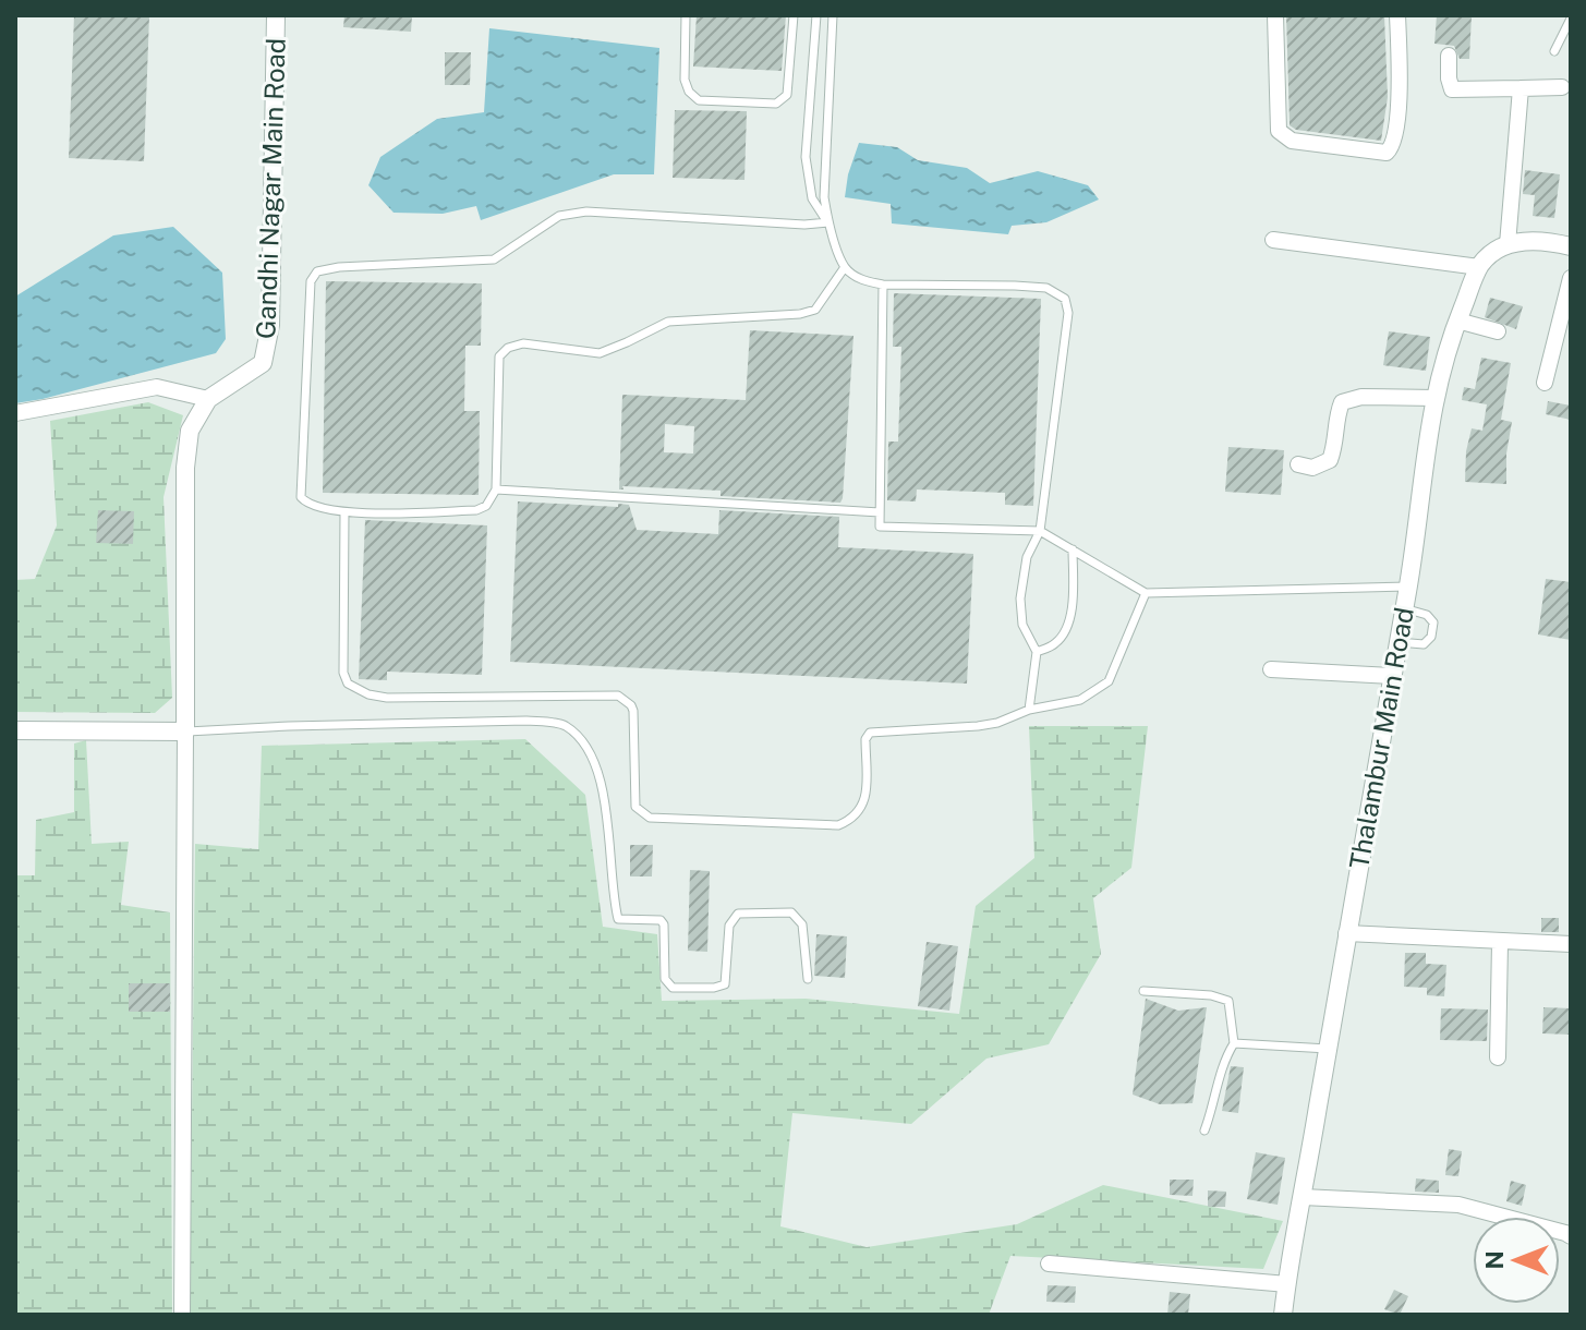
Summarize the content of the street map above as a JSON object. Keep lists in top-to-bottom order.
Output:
{
  "streets": {
    "street": ["Gandhi Nagar Main Road", "Thalambur Main Road"]
  },
  "north": "left"
}
